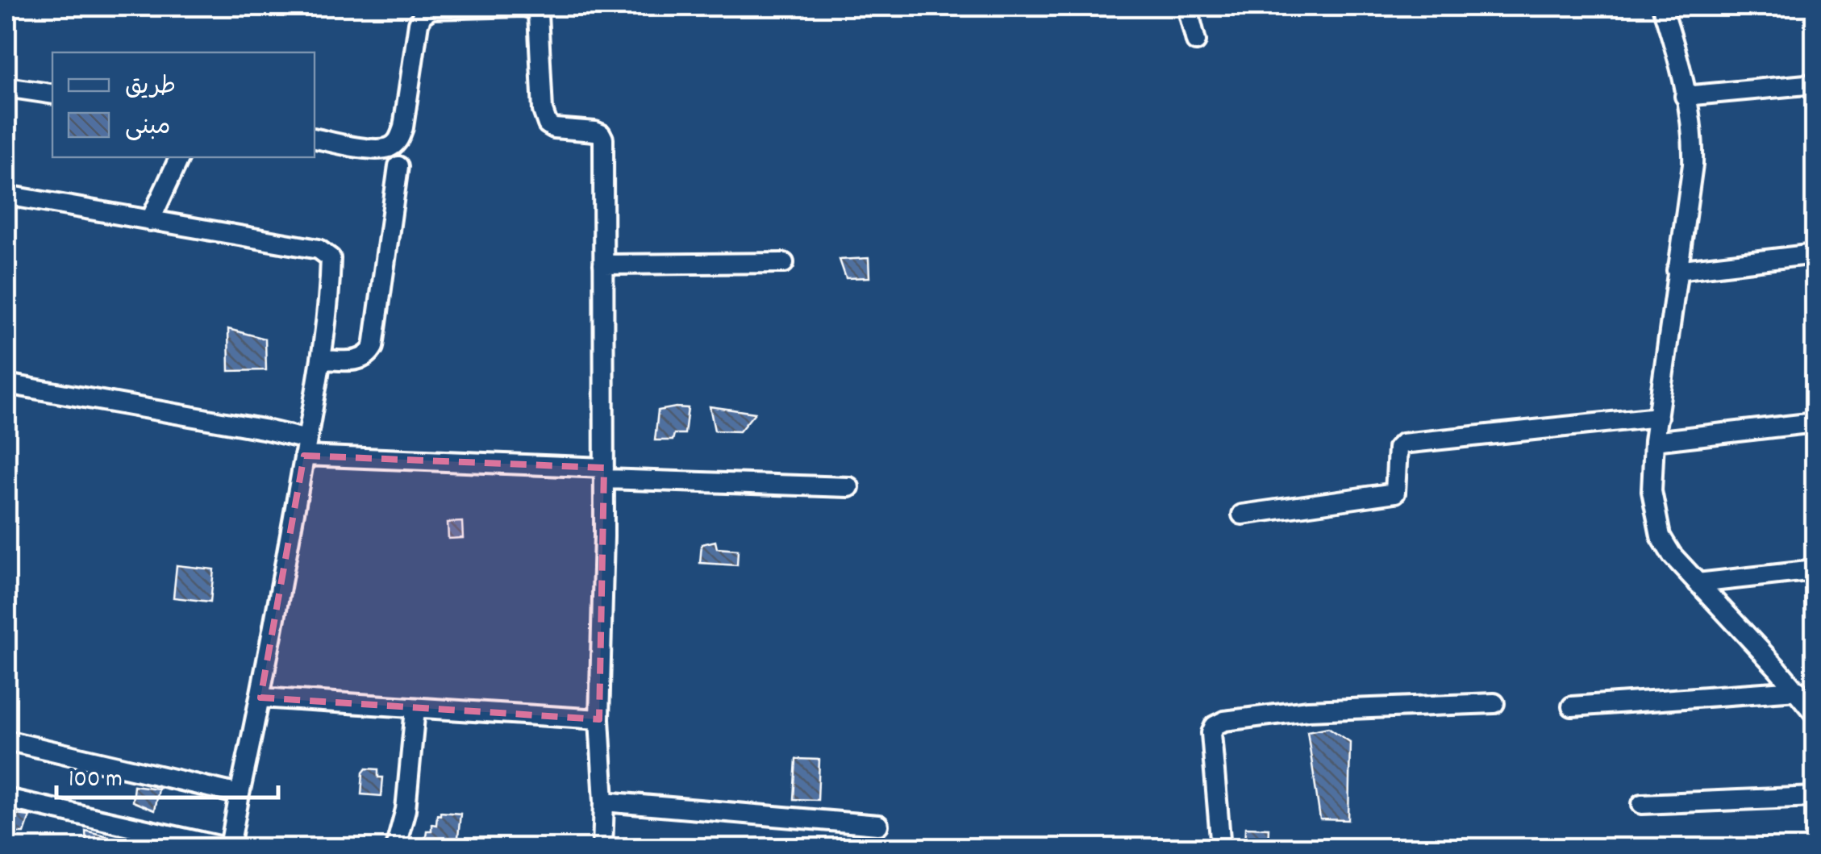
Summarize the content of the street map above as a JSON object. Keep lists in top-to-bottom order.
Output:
{
  "legend": ["طريق", "مبنى"],
  "scale_bar": "100 m"
}
